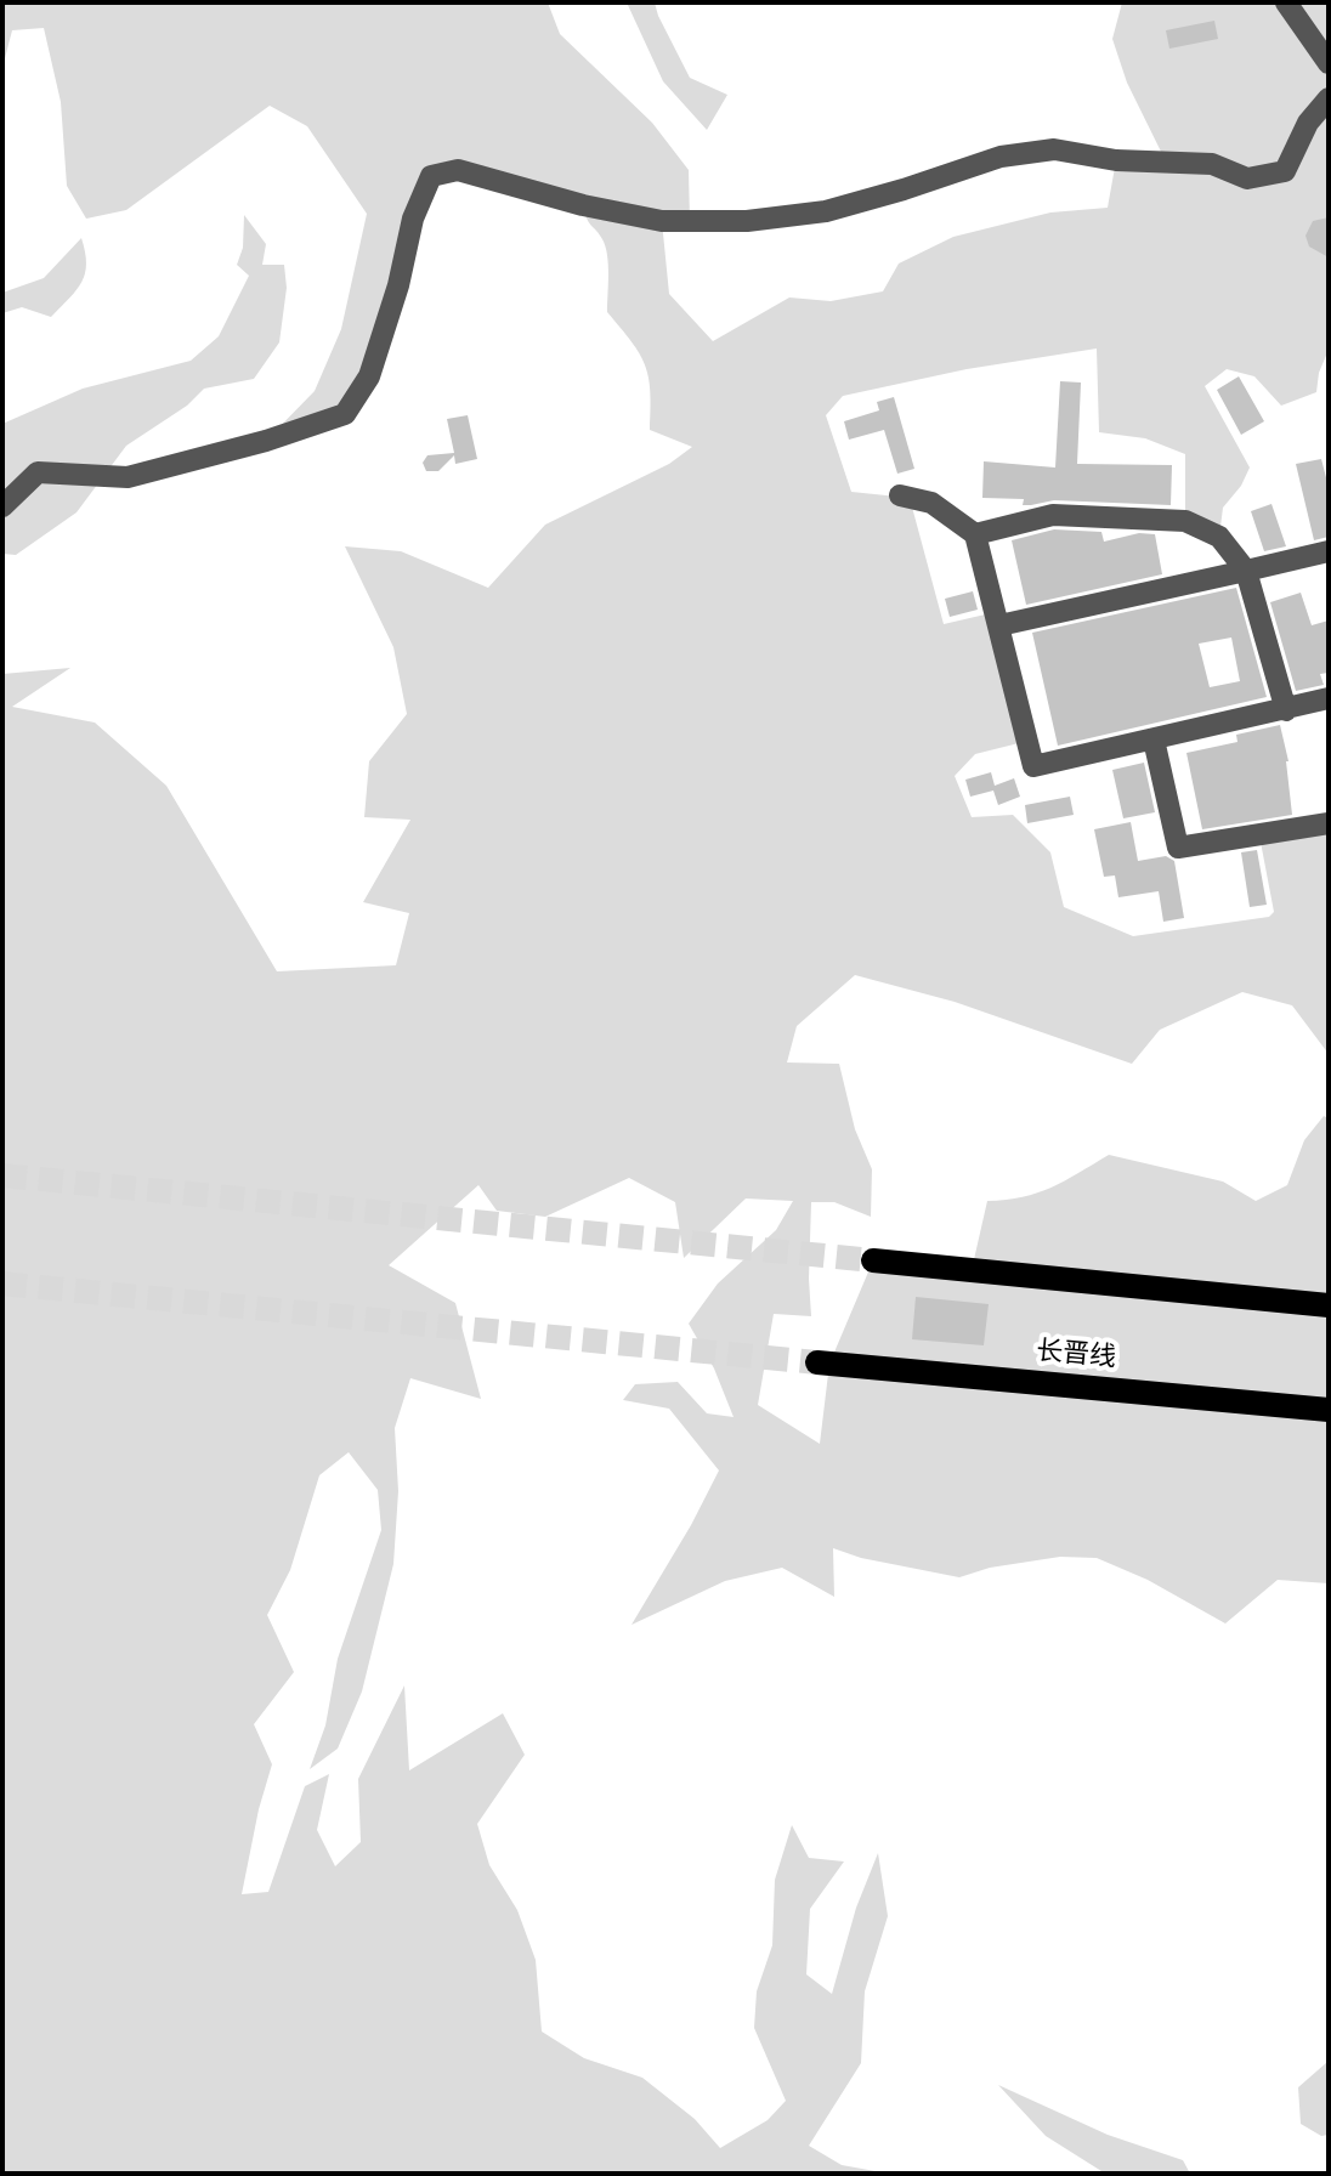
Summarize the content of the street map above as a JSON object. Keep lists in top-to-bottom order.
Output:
{
  "streets": {
    "main road": ["长晋线"]
  }
}
